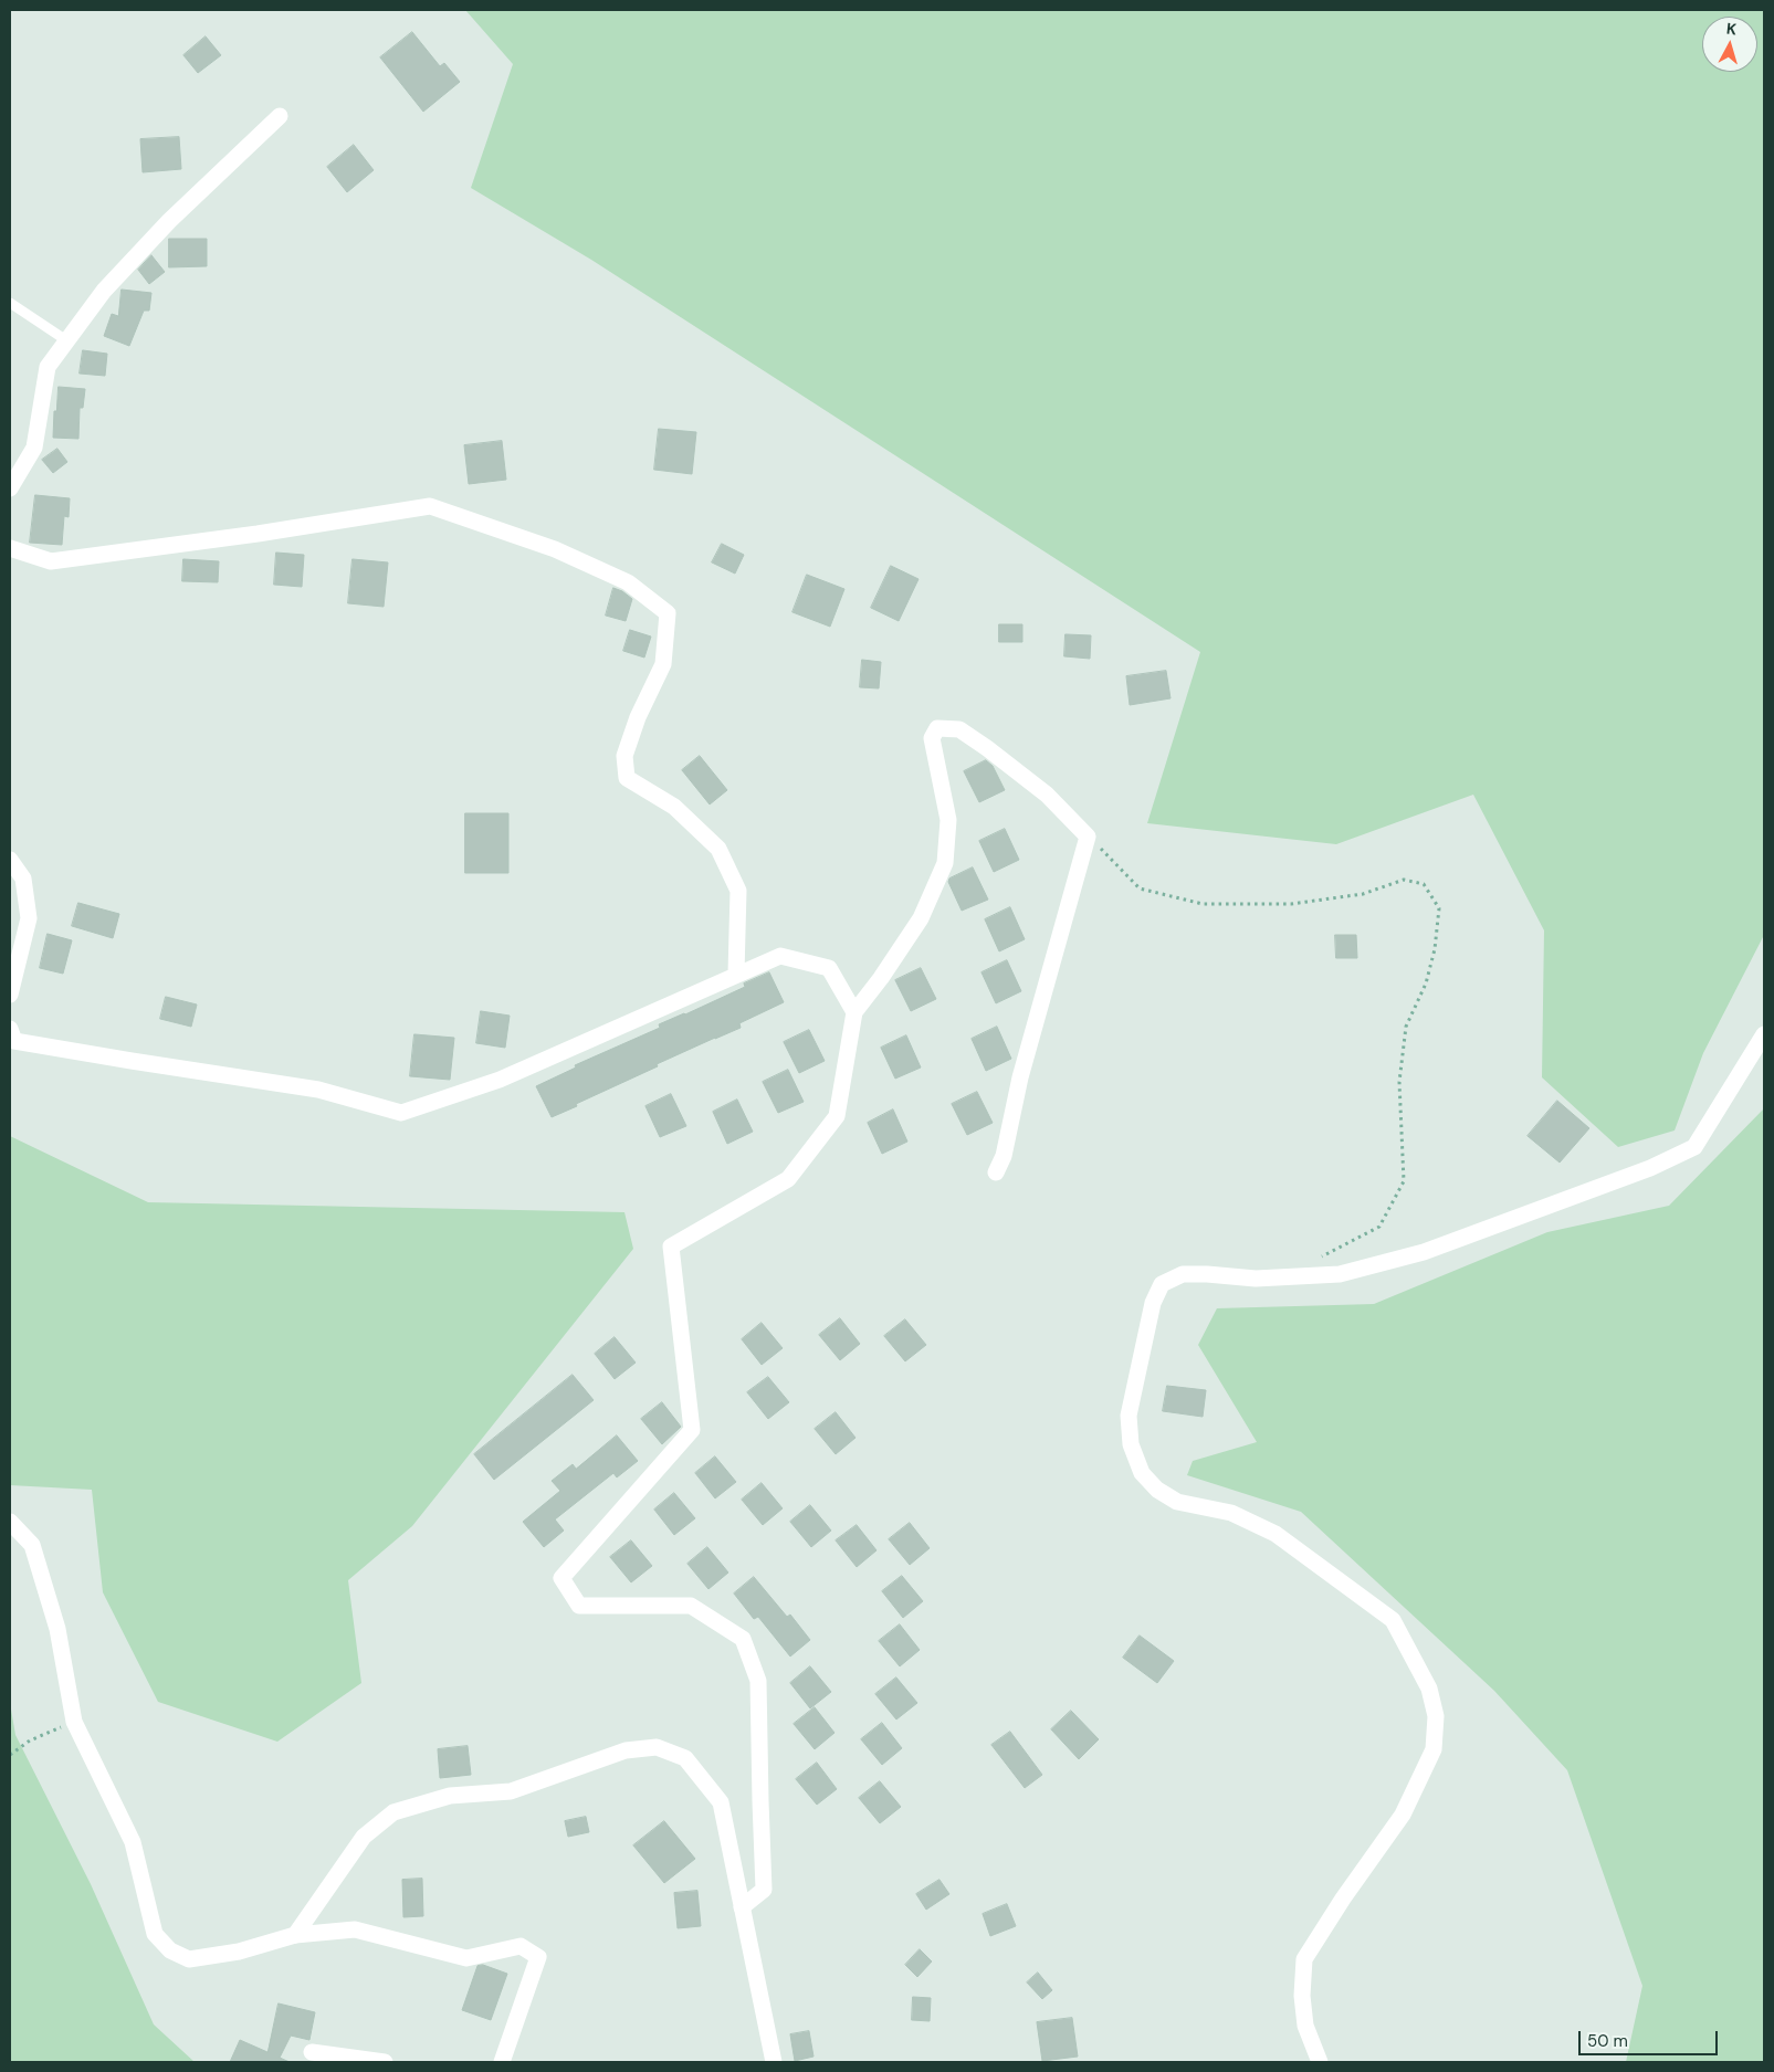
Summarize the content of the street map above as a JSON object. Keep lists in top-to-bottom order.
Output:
{
  "scale_bar": "50 m",
  "north": "top"
}
